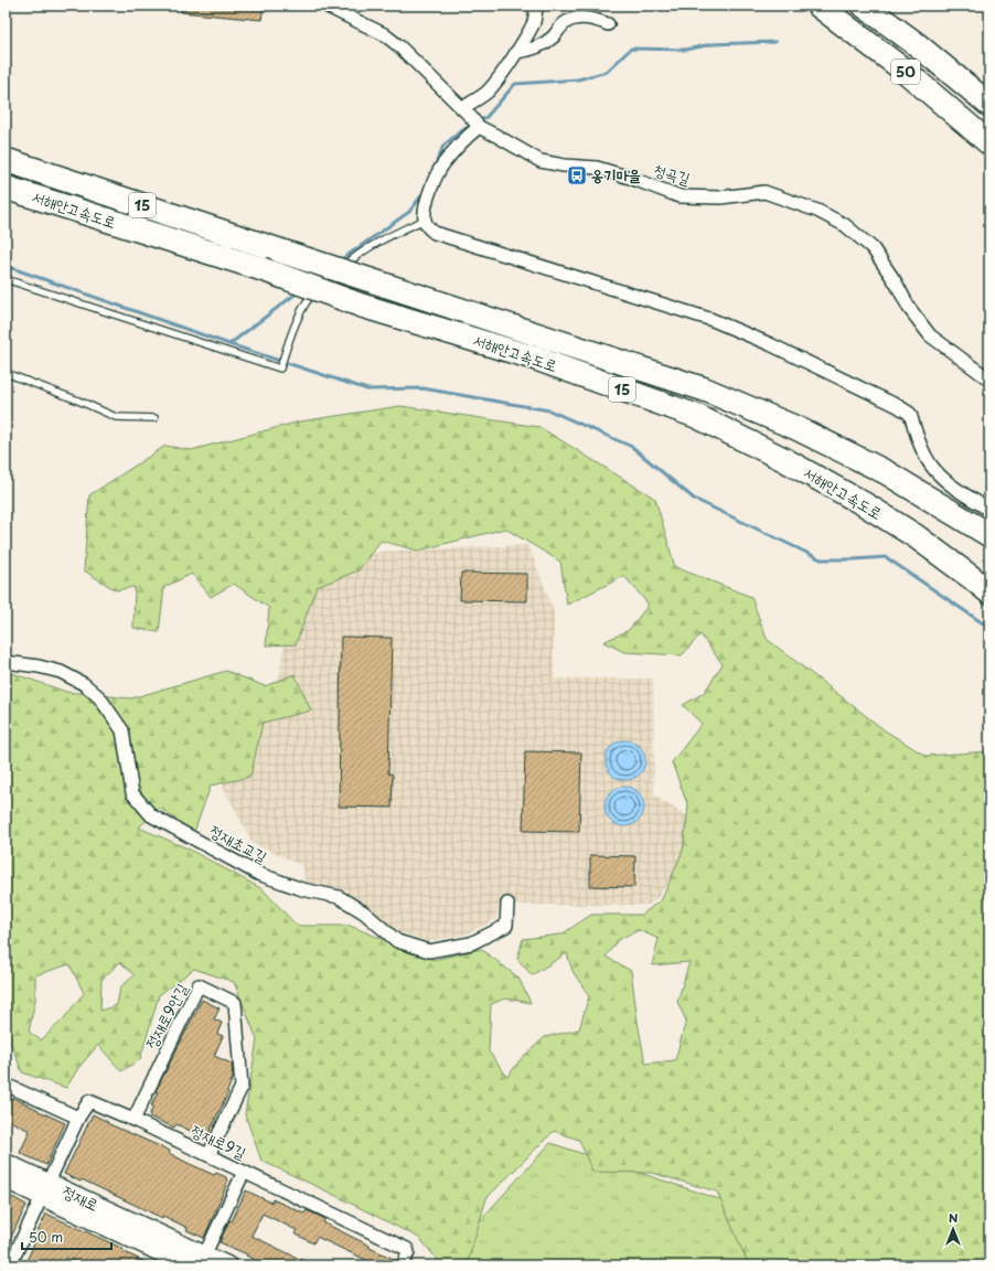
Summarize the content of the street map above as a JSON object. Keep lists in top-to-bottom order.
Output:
{
  "streets": {
    "highway": ["50", "15", "서해안고속도로"],
    "street": [
      "청곡길",
      "정재초교길",
      "정재로9안길",
      "정재로9길",
      "정재로"
    ]
  },
  "crossings": [
    ["정재로9안길", "정재로9길"]
  ],
  "places": {
    "bus stop": ["옹기마을"]
  },
  "scale_bar": "50 m",
  "north": "top"
}
